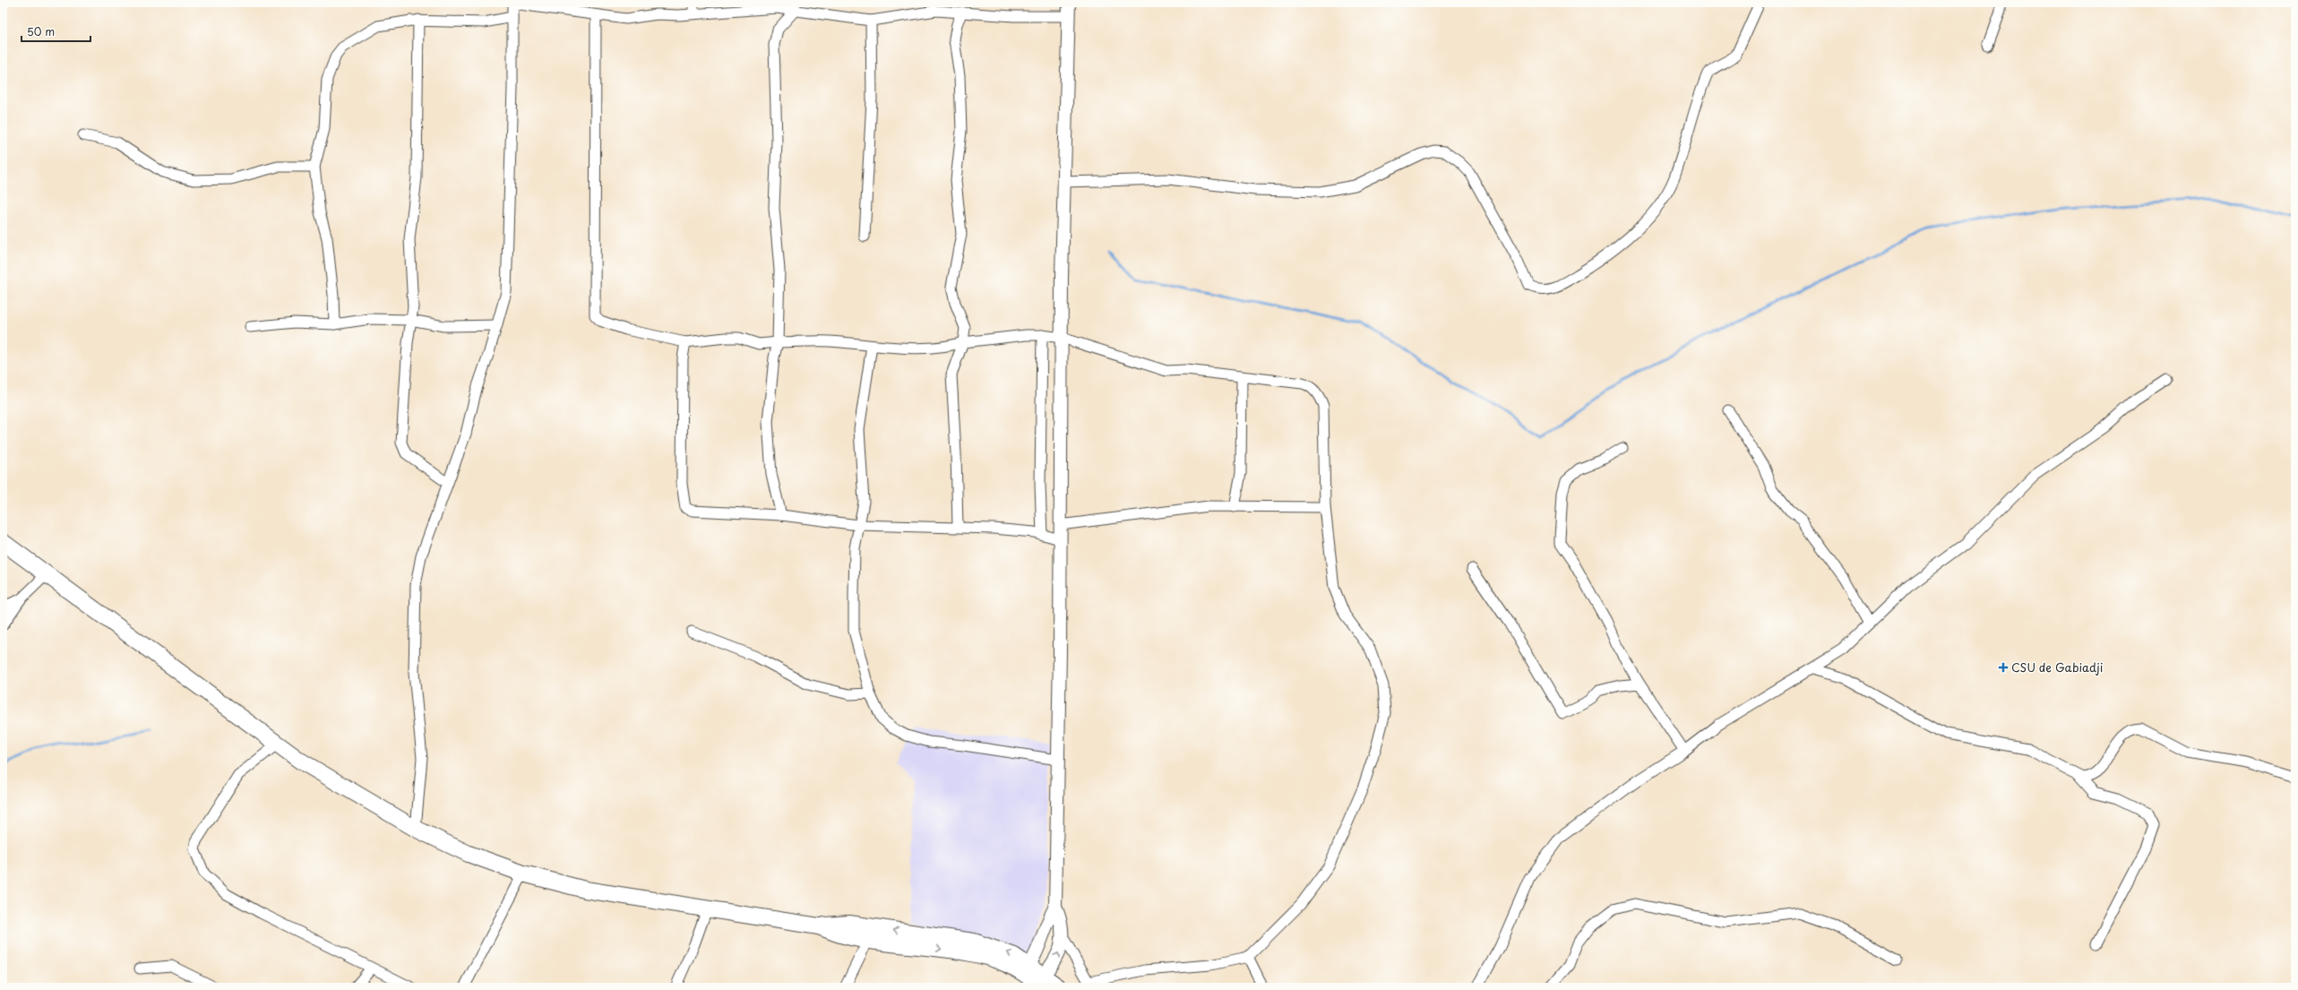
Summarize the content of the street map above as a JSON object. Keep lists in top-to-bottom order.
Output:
{
  "places": {
    "health": ["CSU de Gabiadji"]
  },
  "scale_bar": "50 m"
}
